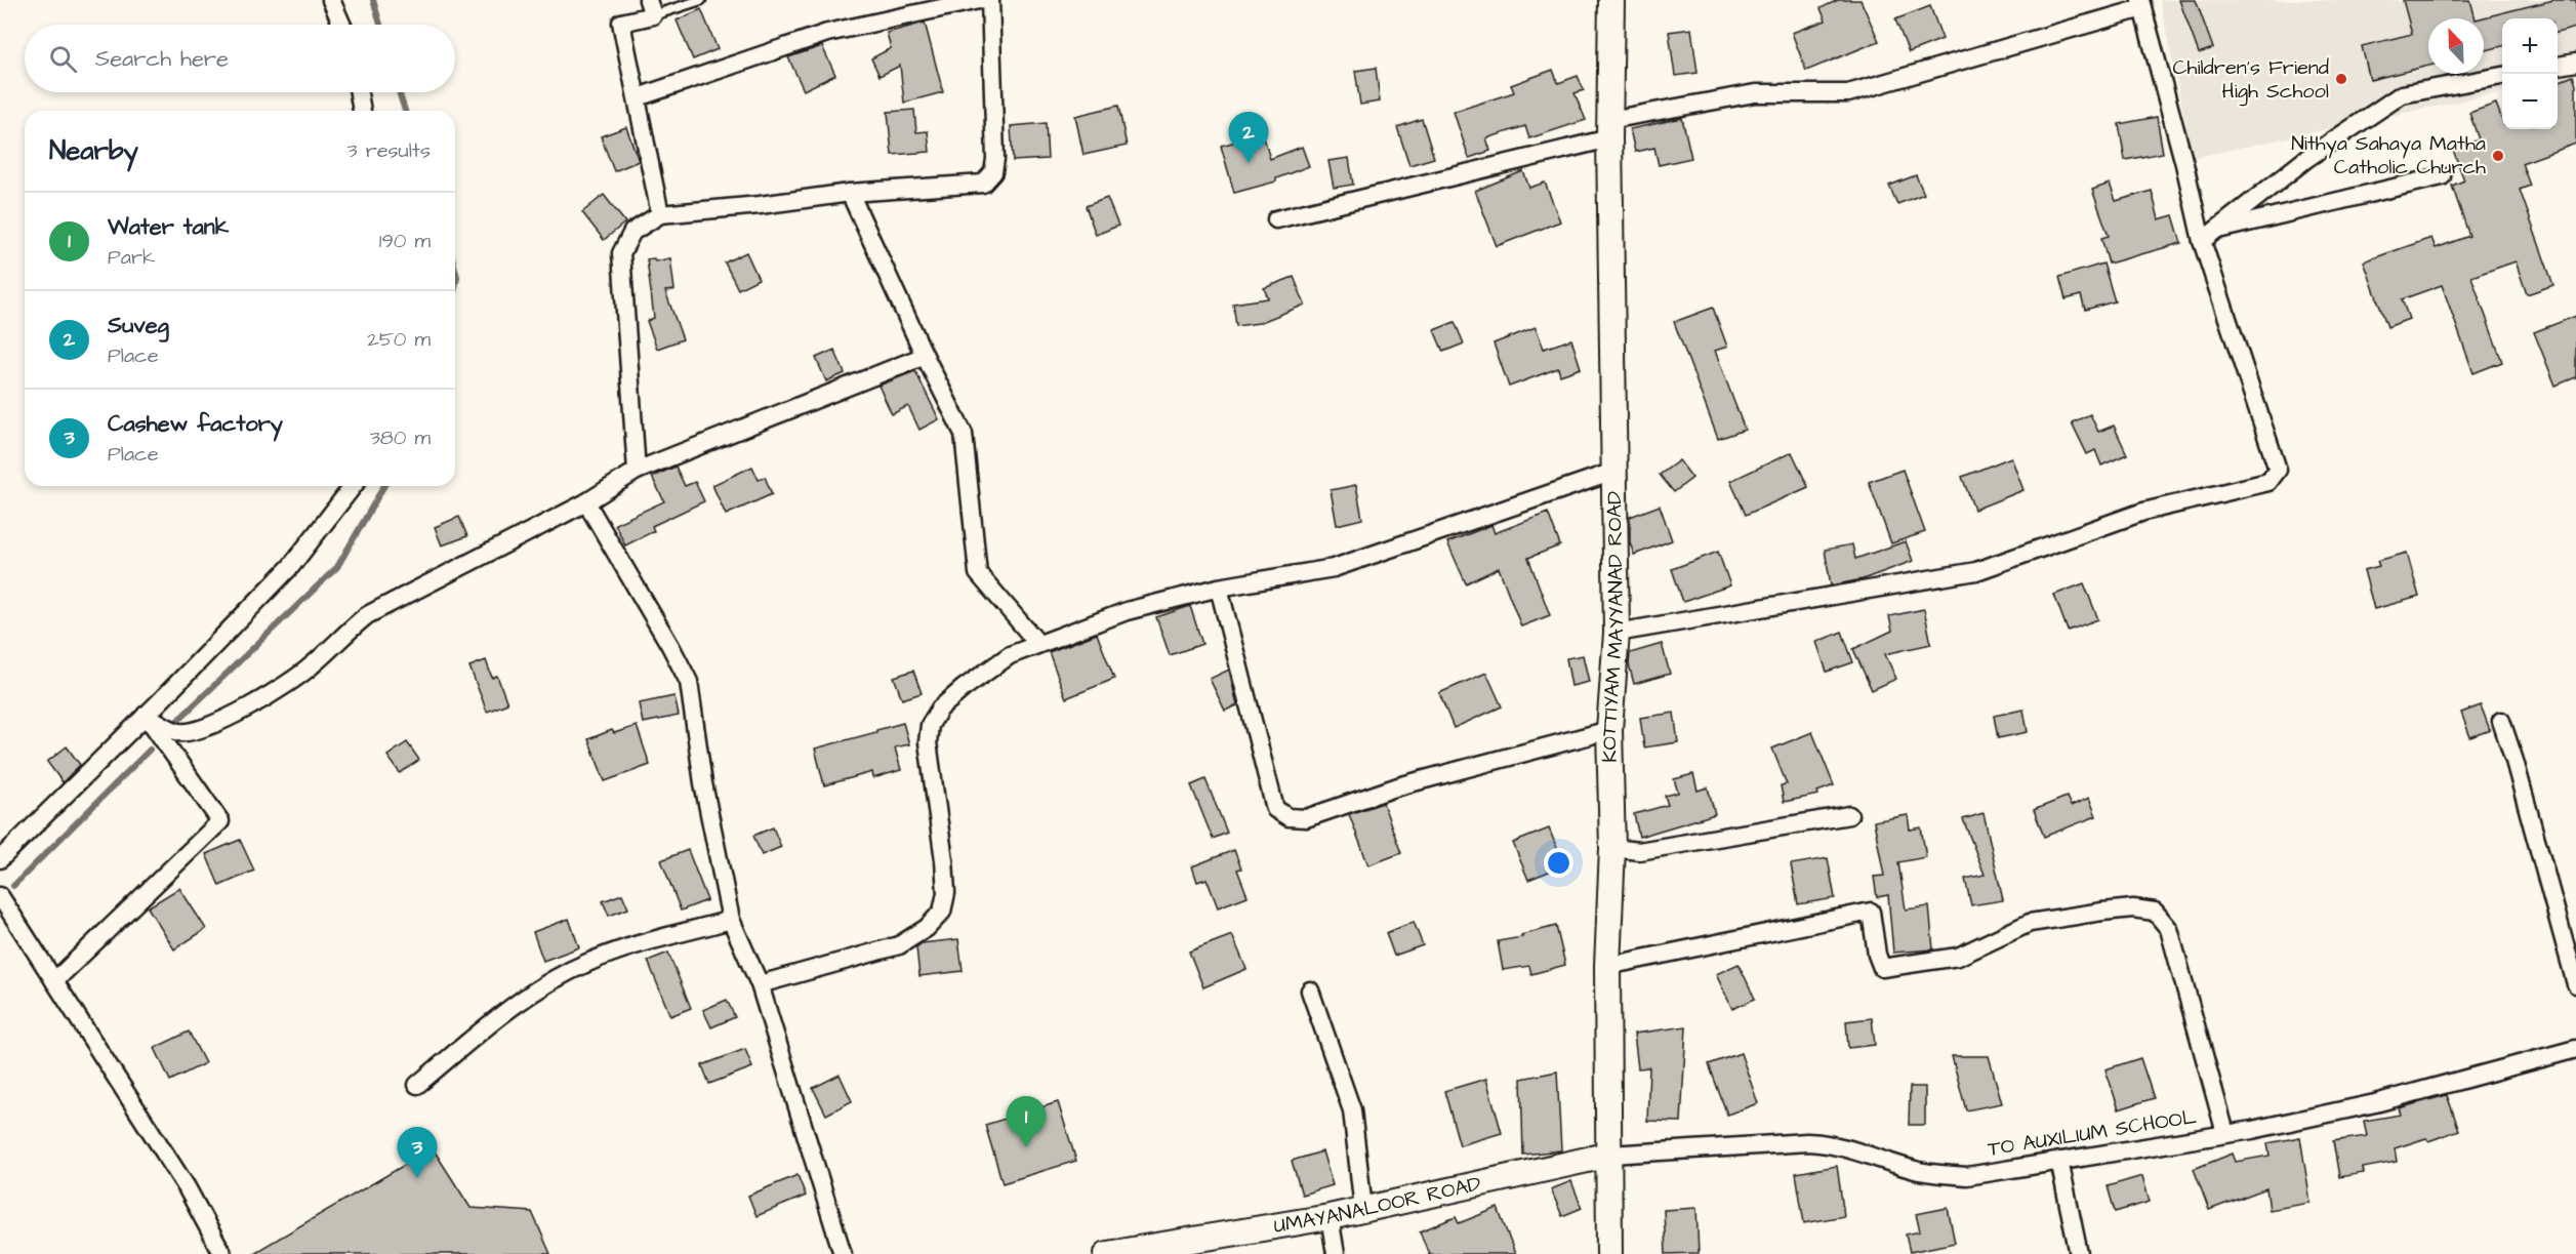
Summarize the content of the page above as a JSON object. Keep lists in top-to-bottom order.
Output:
{
  "streets": {
    "main road": ["KOTTIYAM MAYYANAD ROAD", "UMAYANALOOR ROAD"],
    "street": ["TO AUXILIUM SCHOOL"]
  },
  "crossings": [
    ["KOTTIYAM MAYYANAD ROAD", "TO AUXILIUM SCHOOL"],
    ["KOTTIYAM MAYYANAD ROAD", "UMAYANALOOR ROAD"],
    ["TO AUXILIUM SCHOOL", "UMAYANALOOR ROAD"]
  ],
  "places": ["Children's Friend High School", "Nithya Sahaya Matha Catholic Church"],
  "north": "top left",
  "page": {
    "map_buttons": ["+", "−"],
    "search": "Search here",
    "heading": ["Nearby", "3 results"],
    "pins": ["2", "1", "3"],
    "list": [
      {
        "mark": "1",
        "name": "Water tank",
        "note": "Park",
        "value": "190 m"
      },
      {
        "mark": "2",
        "name": "Suveg",
        "note": "Place",
        "value": "250 m"
      },
      {
        "mark": "3",
        "name": "Cashew factory",
        "note": "Place",
        "value": "380 m"
      }
    ]
  }
}
